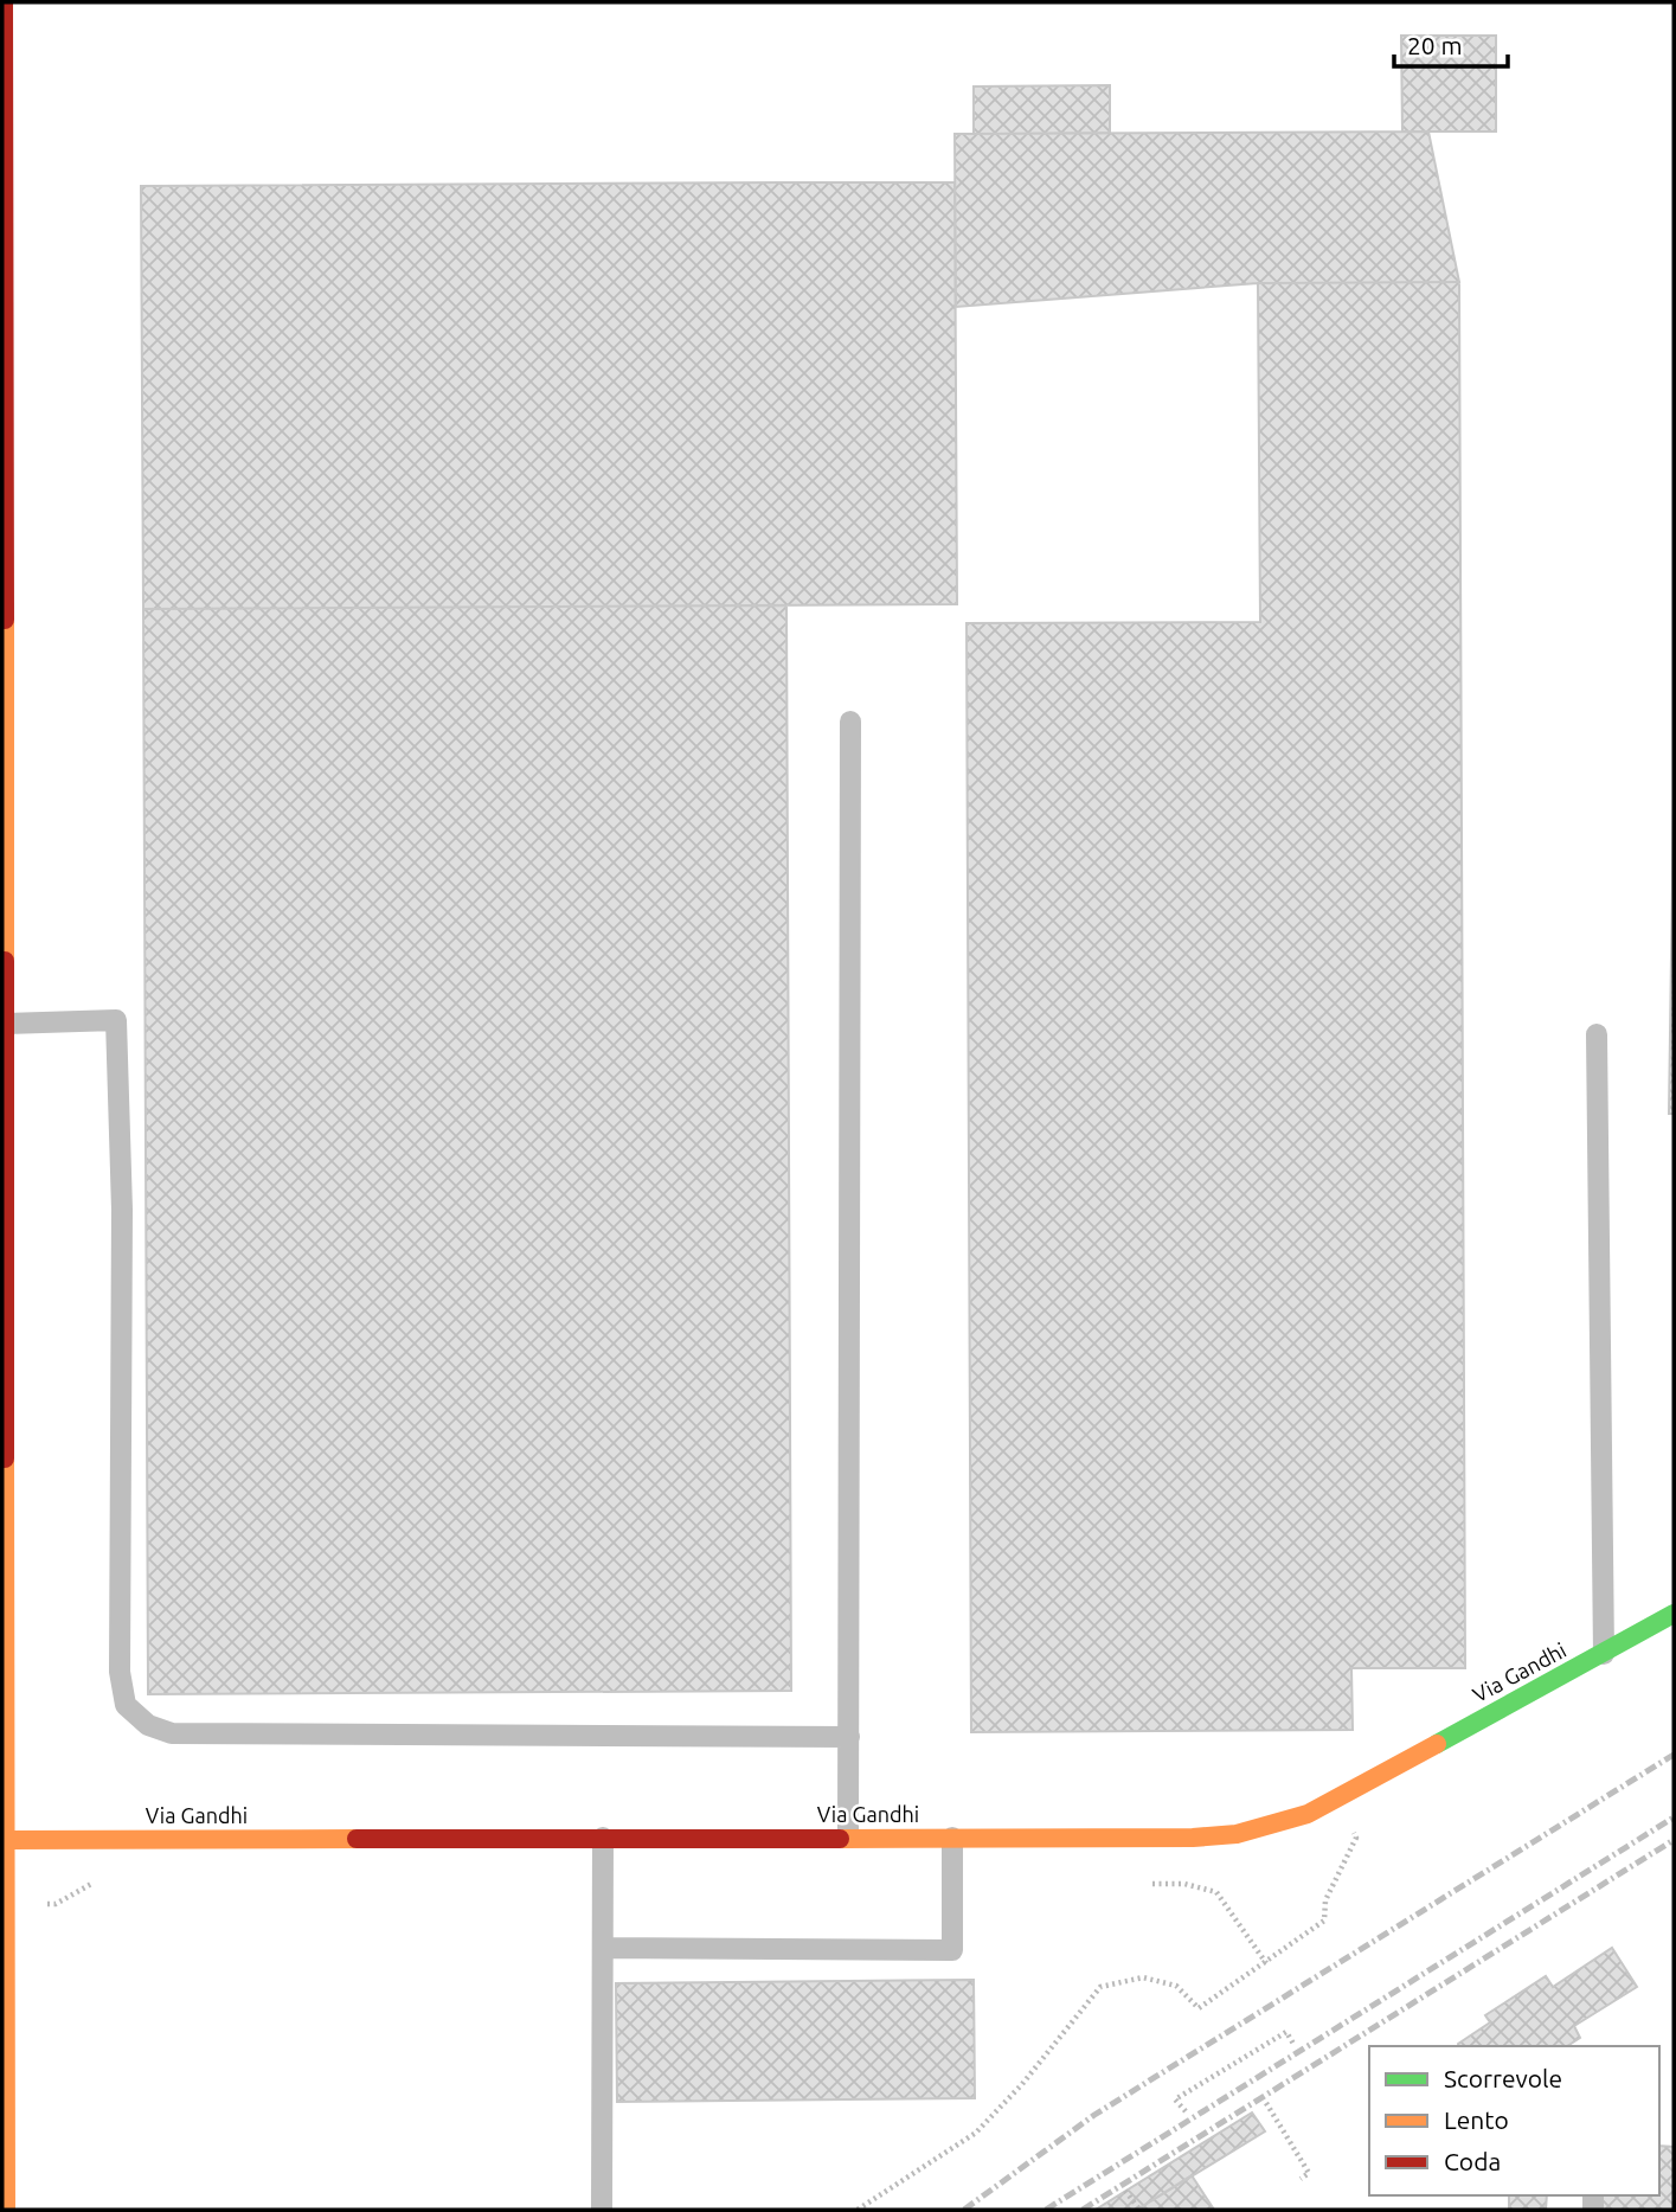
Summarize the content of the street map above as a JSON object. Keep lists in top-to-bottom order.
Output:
{
  "streets": {
    "street": ["Via Gandhi"]
  },
  "legend": ["Scorrevole", "Lento", "Coda"],
  "scale_bar": "20 m"
}
